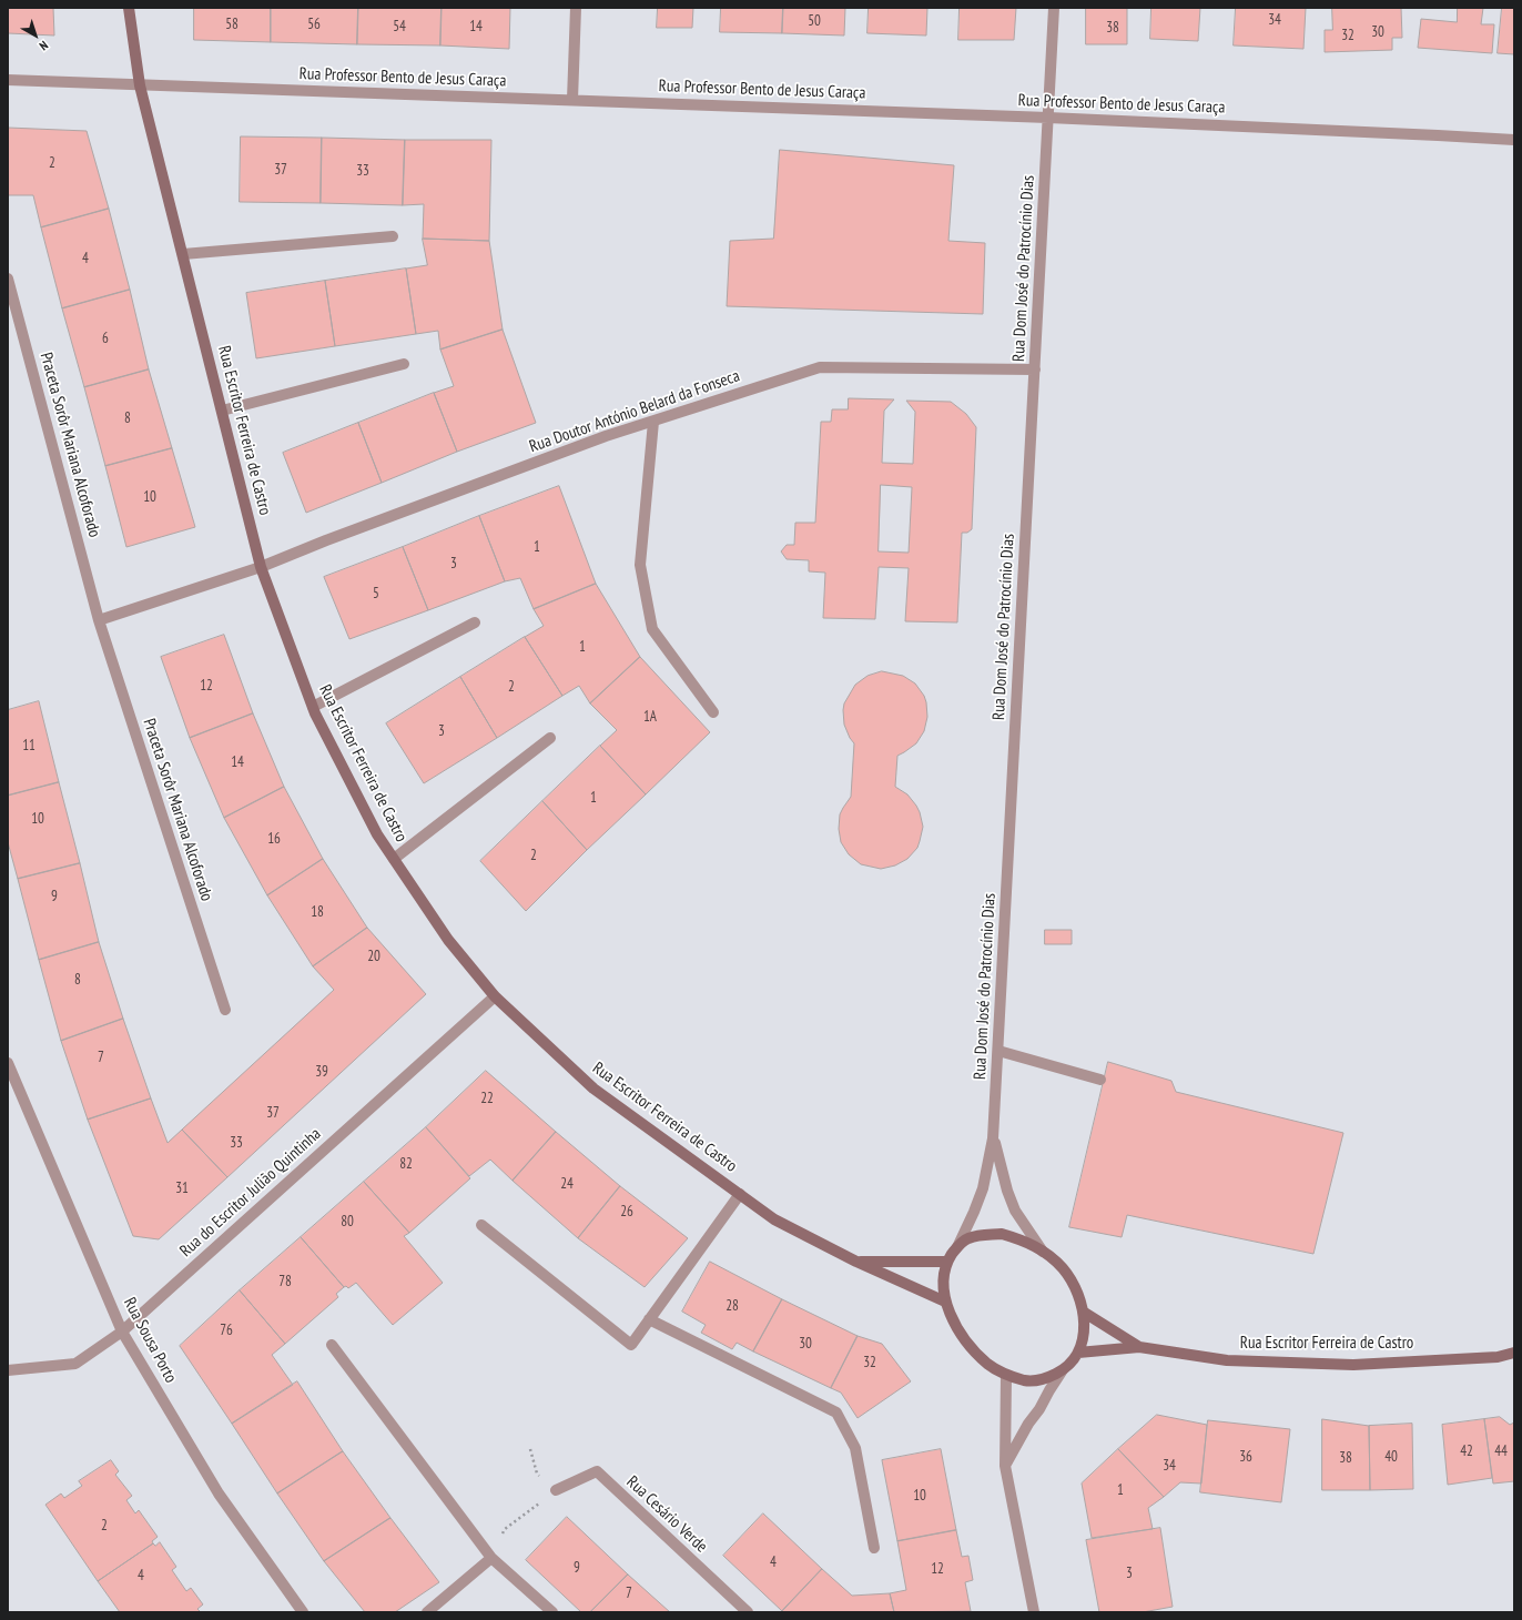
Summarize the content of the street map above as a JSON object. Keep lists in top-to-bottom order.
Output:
{
  "streets": {
    "main road": ["Rua Escritor Ferreira de Castro"],
    "street": [
      "Rua Professor Bento de Jesus Caraça",
      "Rua Dom José do Patrocínio Dias",
      "Rua Doutor António Belard da Fonseca",
      "Praceta Sorôr Mariana Alcoforado",
      "Rua do Escritor Julião Quintinha",
      "Rua Sousa Porto",
      "Rua Cesário Verde"
    ]
  },
  "crossings": [
    ["Rua Professor Bento de Jesus Caraça", "Rua Dom José do Patrocínio Dias"],
    ["Rua Professor Bento de Jesus Caraça", "Rua Escritor Ferreira de Castro"],
    ["Rua Dom José do Patrocínio Dias", "Rua Doutor António Belard da Fonseca"],
    ["Rua Dom José do Patrocínio Dias", "Rua Escritor Ferreira de Castro"],
    ["Rua Doutor António Belard da Fonseca", "Rua Escritor Ferreira de Castro"],
    ["Rua Escritor Ferreira de Castro", "Rua do Escritor Julião Quintinha"],
    ["Rua do Escritor Julião Quintinha", "Rua Sousa Porto"]
  ],
  "house_numbers": [
    "34",
    "50",
    "58",
    "56",
    "54",
    "14",
    "38",
    "30",
    "32",
    "2",
    "37",
    "33",
    "4",
    "6",
    "8",
    "10",
    "1",
    "3",
    "5",
    "1",
    "12",
    "2",
    "1A",
    "3",
    "11",
    "14",
    "1",
    "10",
    "16",
    "2",
    "9",
    "18",
    "20",
    "8",
    "7",
    "39",
    "22",
    "37",
    "33",
    "82",
    "24",
    "31",
    "26",
    "80",
    "78",
    "28",
    "76",
    "30",
    "32",
    "42",
    "44",
    "36",
    "40",
    "38",
    "34",
    "1",
    "10",
    "2",
    "4",
    "9",
    "12",
    "3",
    "4",
    "7"
  ],
  "north": "bottom right"
}
